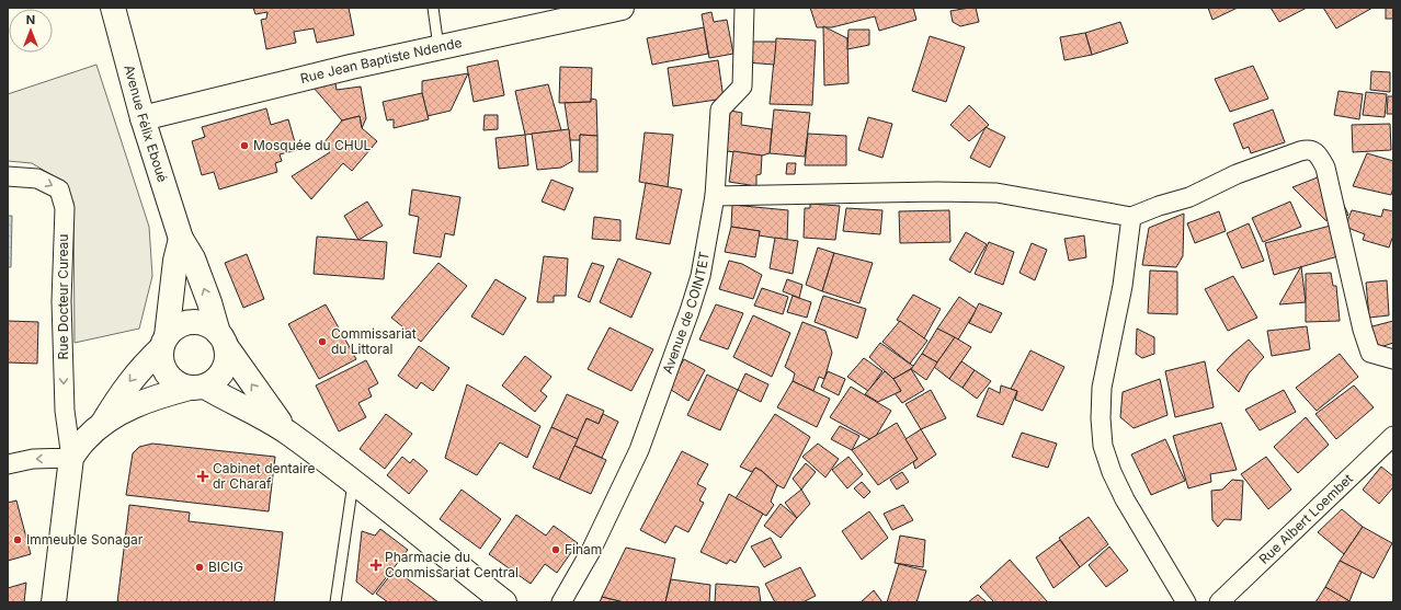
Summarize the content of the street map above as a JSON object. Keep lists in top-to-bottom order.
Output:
{
  "streets": {
    "main road": ["Rue Jean Baptiste Ndende", "Avenue Félix Eboué"],
    "street": ["Rue Docteur Cureau", "Avenue de COINTET", "Rue Albert Loembet"]
  },
  "crossings": [
    ["Rue Jean Baptiste Ndende", "Avenue Félix Eboué"]
  ],
  "one_way": ["Rue Docteur Cureau"],
  "places": {
    "other": [
      "Mosquée du CHUL",
      "Commissariat du Littoral",
      "Immeuble Sonagar",
      "Finam",
      "BICIG"
    ],
    "health": ["Cabinet dentaire dr Charaf", "Pharmacie du Commissariat Central"]
  },
  "north": "top"
}
